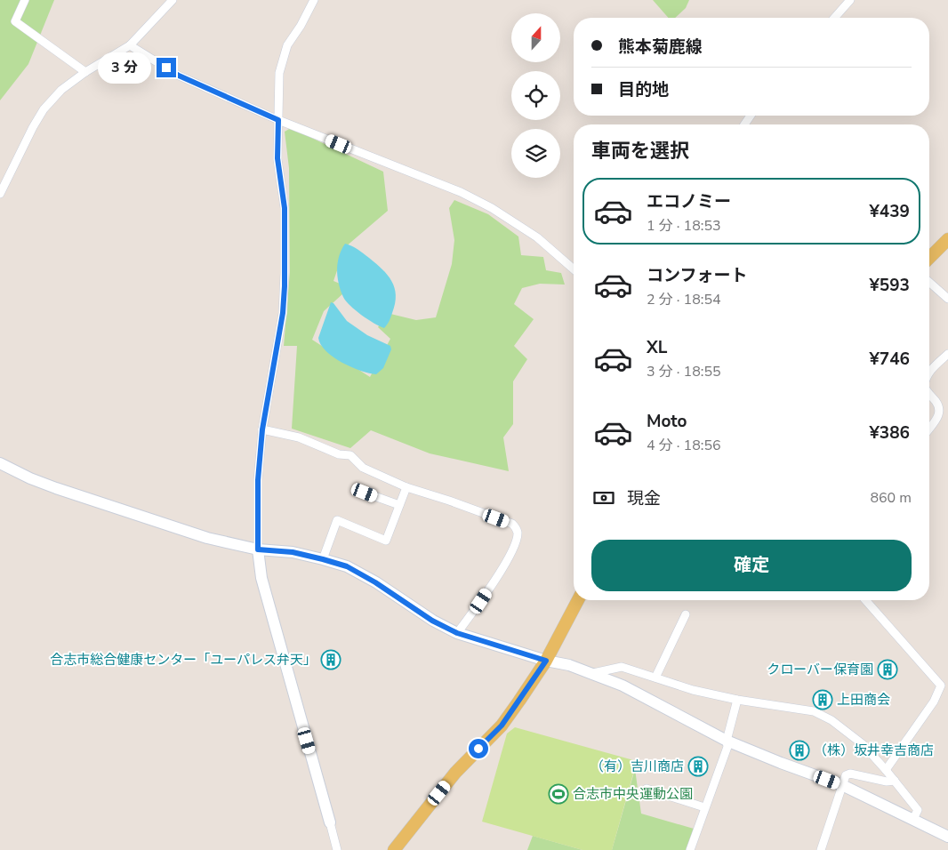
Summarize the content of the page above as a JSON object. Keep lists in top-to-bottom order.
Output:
{
  "places": {
    "building": [
      "合志市総合健康センター「ユーパレス弁天」",
      "クローバー保育園",
      "上田商会",
      "（株）坂井幸吉商店",
      "（有）吉川商店"
    ],
    "sports": ["合志市中央運動公園"]
  },
  "north": "top",
  "page": {
    "banner": ["熊本菊鹿線", "目的地"],
    "bubble": "3 分",
    "heading": "車両を選択",
    "list": [
      {
        "name": "エコノミー",
        "note": "1 分 · 18:53",
        "value": "¥439"
      },
      {
        "name": "コンフォート",
        "note": "2 分 · 18:54",
        "value": "¥593"
      },
      {
        "name": "XL",
        "note": "3 分 · 18:55",
        "value": "¥746"
      },
      {
        "name": "Moto",
        "note": "4 分 · 18:56",
        "value": "¥386"
      }
    ],
    "pay": ["現金", "860 m"],
    "buttons": "確定"
  }
}
